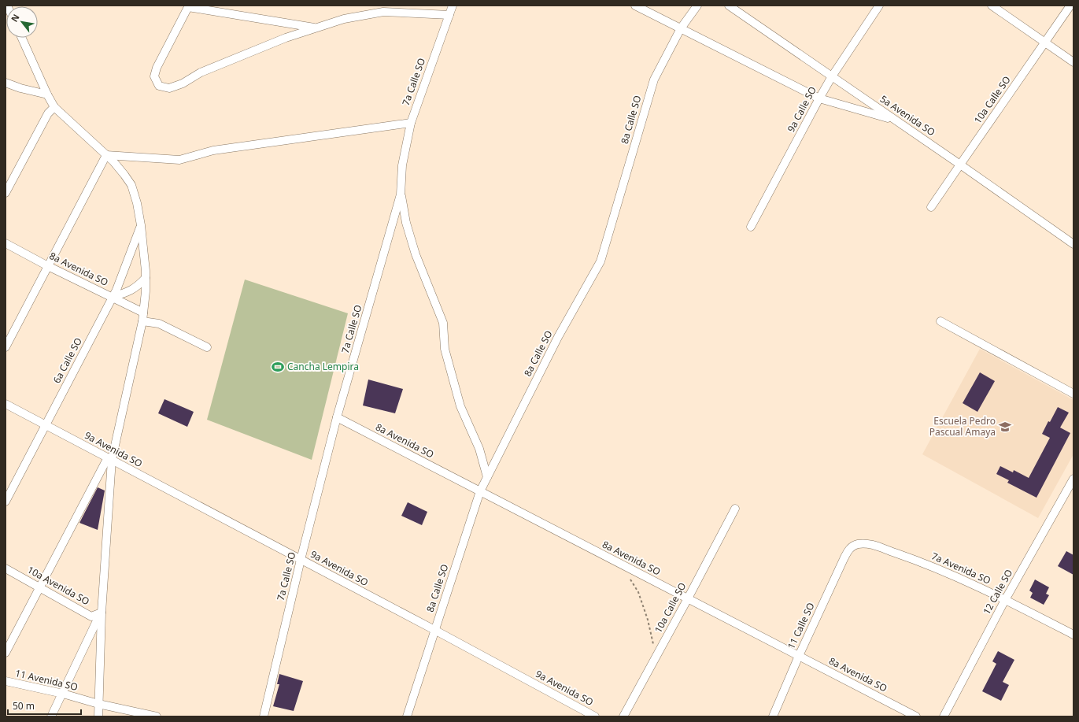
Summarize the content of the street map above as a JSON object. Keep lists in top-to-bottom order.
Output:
{
  "streets": {
    "street": [
      "7a Calle SO",
      "10a Calle SO",
      "9a Calle SO",
      "5a Avenida SO",
      "8a Calle SO",
      "8a Avenida SO",
      "6a Calle SO",
      "9a Avenida SO",
      "7a Avenida SO",
      "10a Avenida SO",
      "12 Calle SO",
      "11 Calle SO",
      "11 Avenida SO"
    ]
  },
  "crossings": [
    ["7a Calle SO", "8a Avenida SO"],
    ["7a Calle SO", "9a Avenida SO"],
    ["10a Calle SO", "5a Avenida SO"],
    ["10a Calle SO", "8a Avenida SO"],
    ["9a Calle SO", "5a Avenida SO"],
    ["8a Calle SO", "8a Avenida SO"],
    ["8a Calle SO", "9a Avenida SO"],
    ["8a Avenida SO", "6a Calle SO"],
    ["8a Avenida SO", "11 Calle SO"],
    ["6a Calle SO", "9a Avenida SO"],
    ["7a Avenida SO", "12 Calle SO"],
    ["7a Avenida SO", "11 Calle SO"]
  ],
  "places": {
    "sports": ["Cancha Lempira"],
    "school or university": ["Escuela Pedro Pascual Amaya"]
  },
  "scale_bar": "50 m",
  "north": "top left"
}
